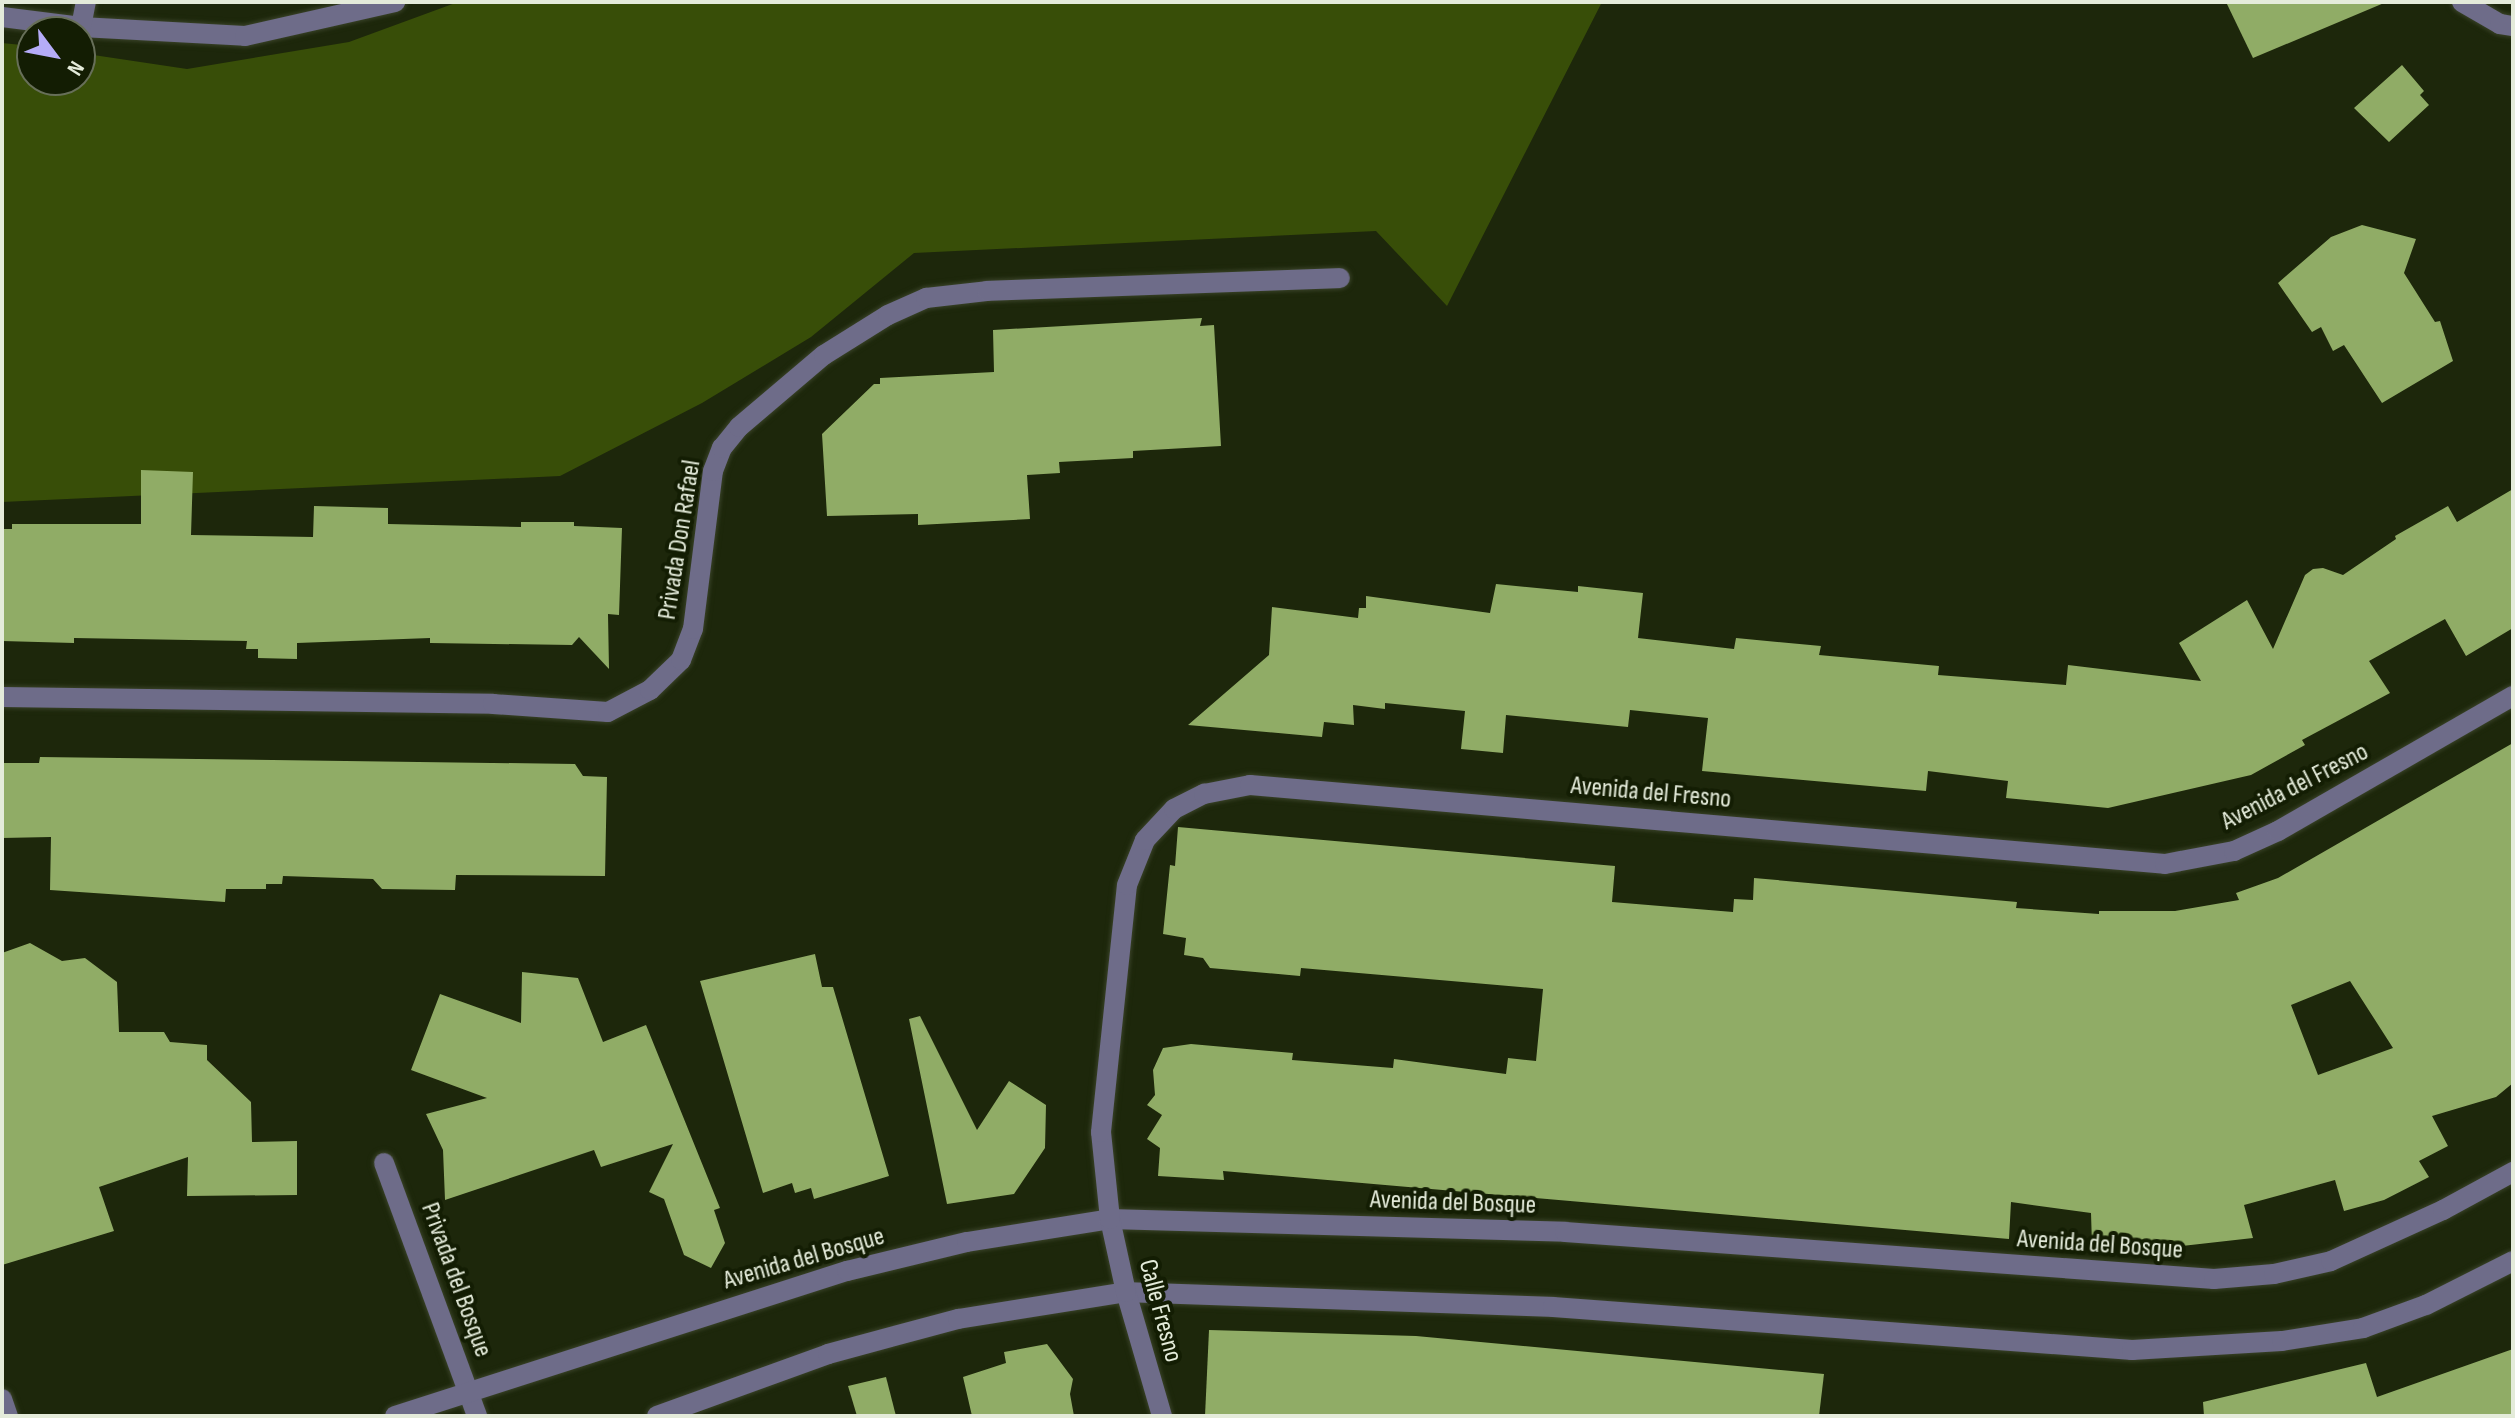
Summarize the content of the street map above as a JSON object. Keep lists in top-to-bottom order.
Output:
{
  "streets": {
    "street": [
      "Privada Don Rafael",
      "Avenida del Fresno",
      "Avenida del Bosque",
      "Privada del Bosque",
      "Calle Fresno"
    ]
  },
  "crossings": [
    ["Avenida del Fresno", "Avenida del Bosque"],
    ["Avenida del Fresno", "Calle Fresno"],
    ["Avenida del Bosque", "Privada del Bosque"],
    ["Avenida del Bosque", "Calle Fresno"]
  ],
  "north": "bottom right"
}
